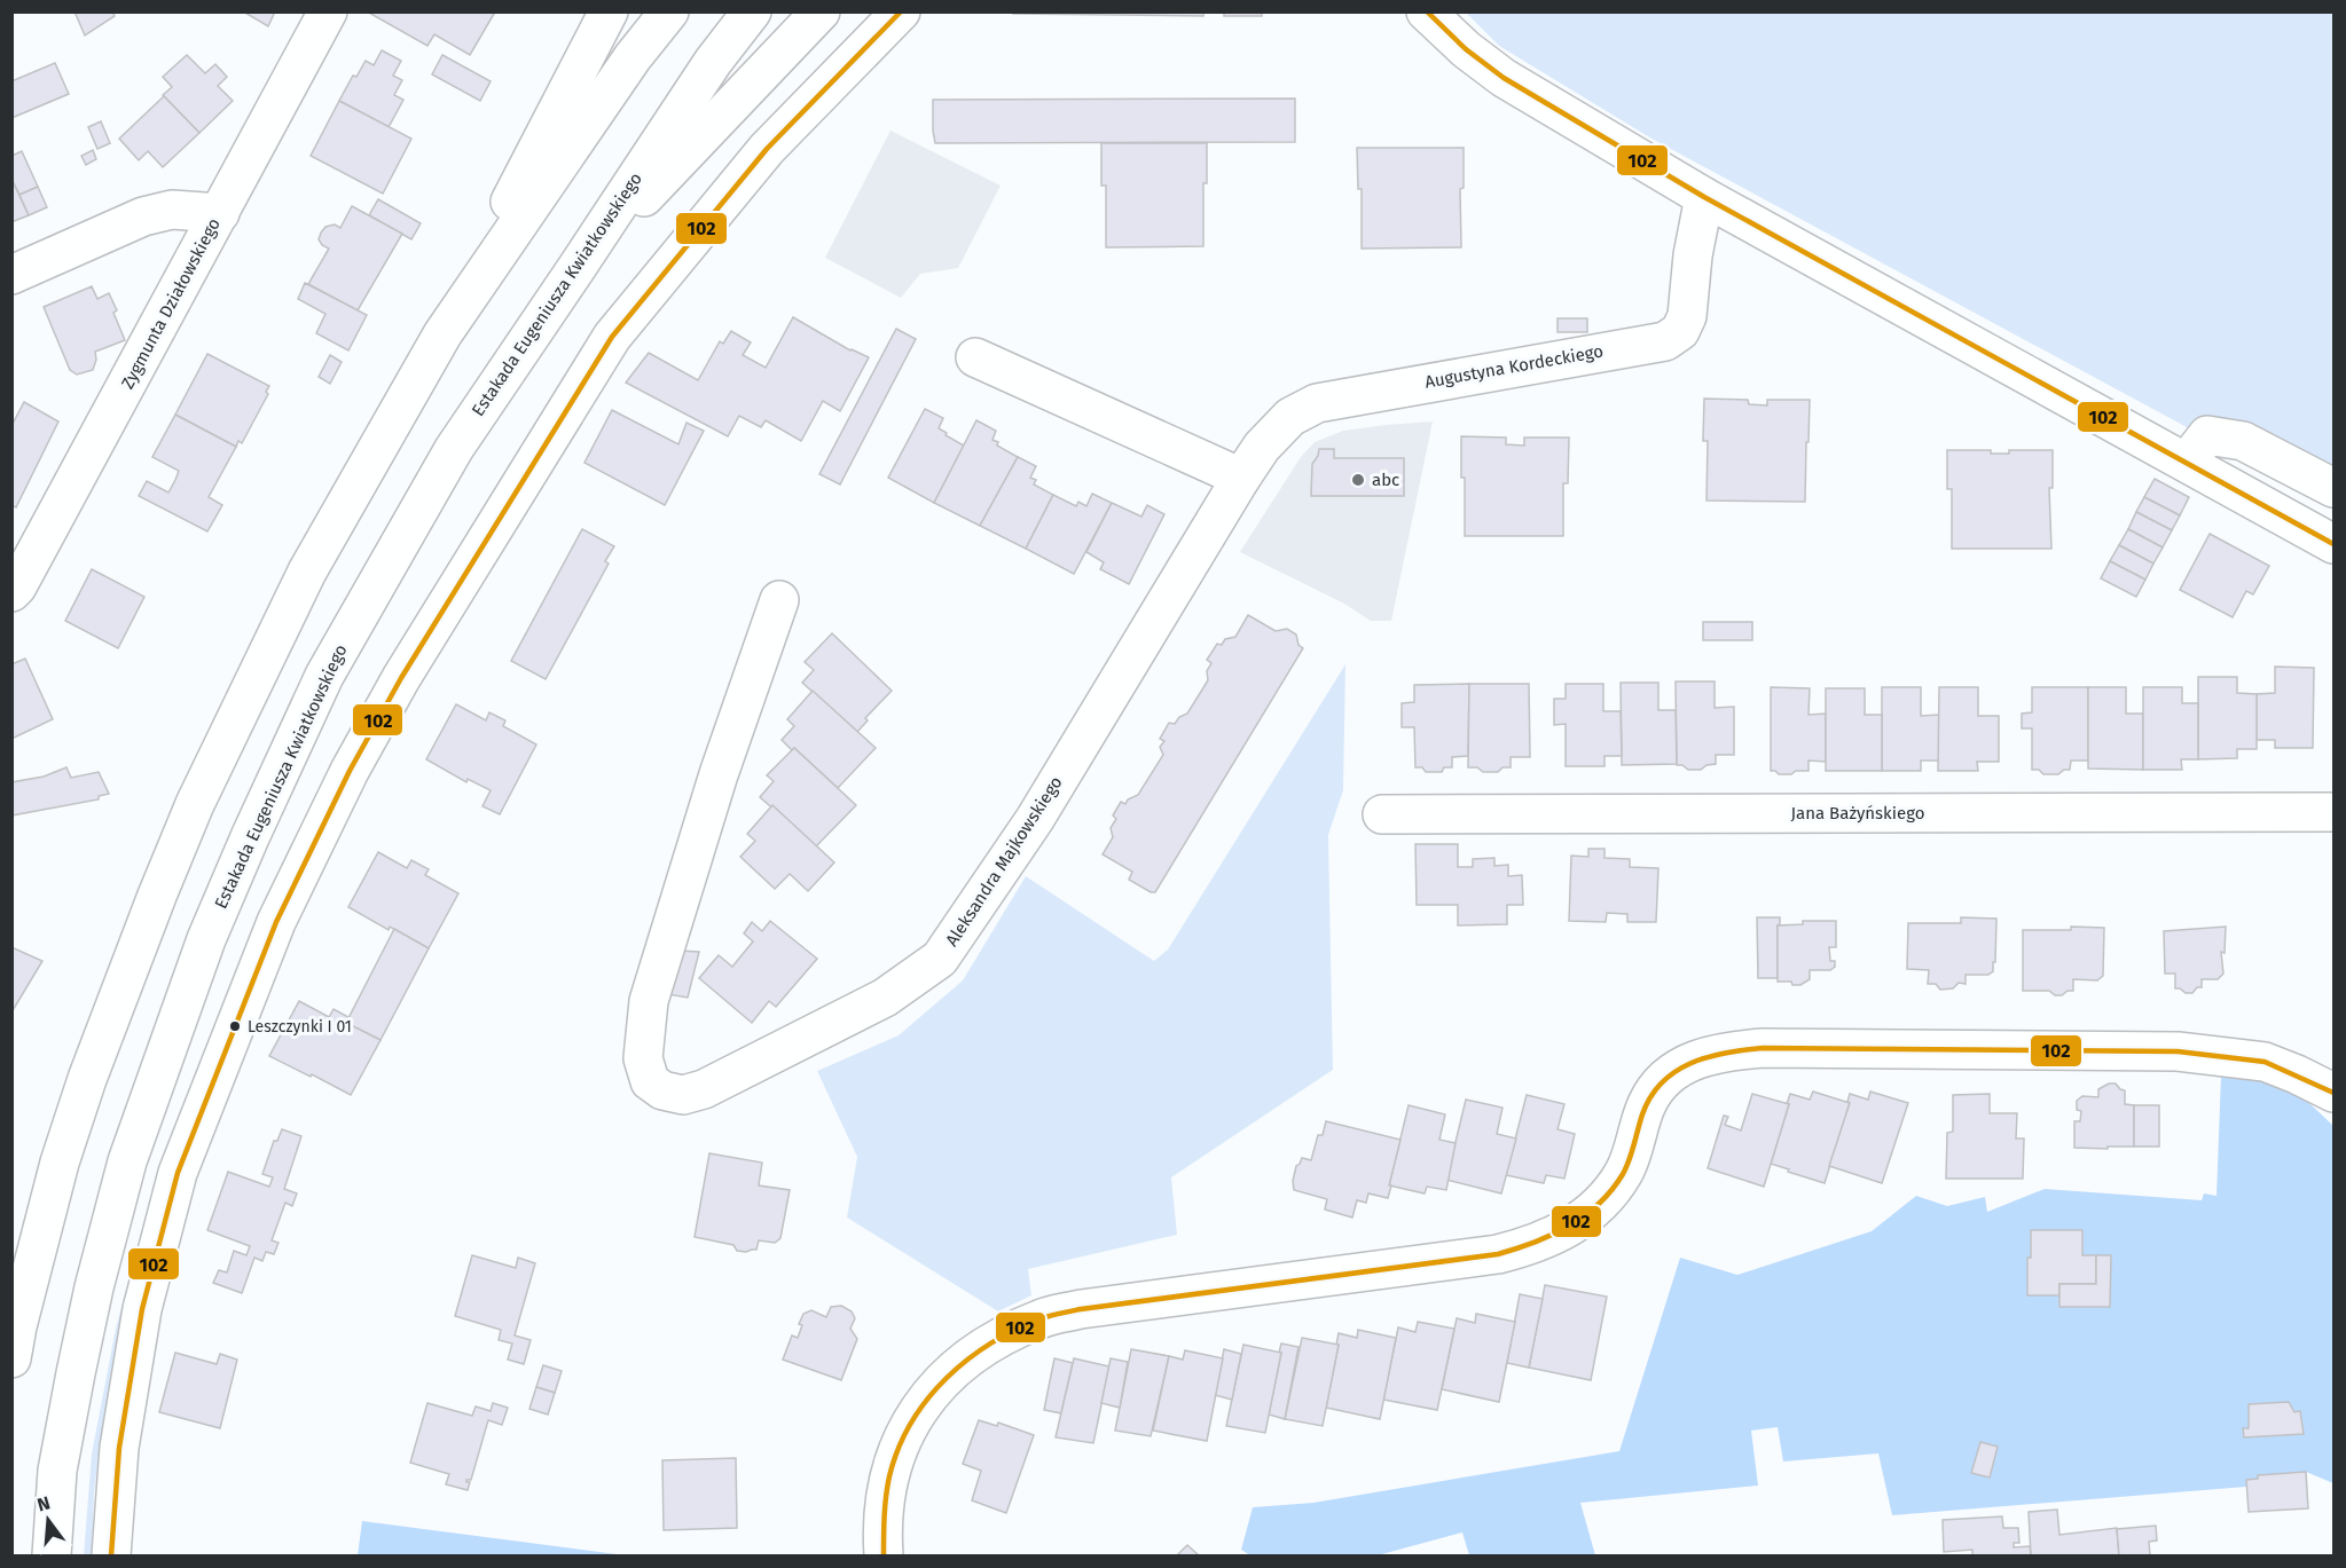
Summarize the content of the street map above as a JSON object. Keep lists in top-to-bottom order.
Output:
{
  "streets": {
    "main road": [
      "Estakada Eugeniusza Kwiatkowskiego",
      "Zygmunta Działowskiego",
      "Augustyna Kordeckiego",
      "Jana Bażyńskiego",
      "Aleksandra Majkowskiego"
    ]
  },
  "crossings": [
    ["Augustyna Kordeckiego", "Aleksandra Majkowskiego"]
  ],
  "places": ["abc", "Leszczynki I 01"],
  "lines": ["transit line 102"],
  "north": "top"
}
